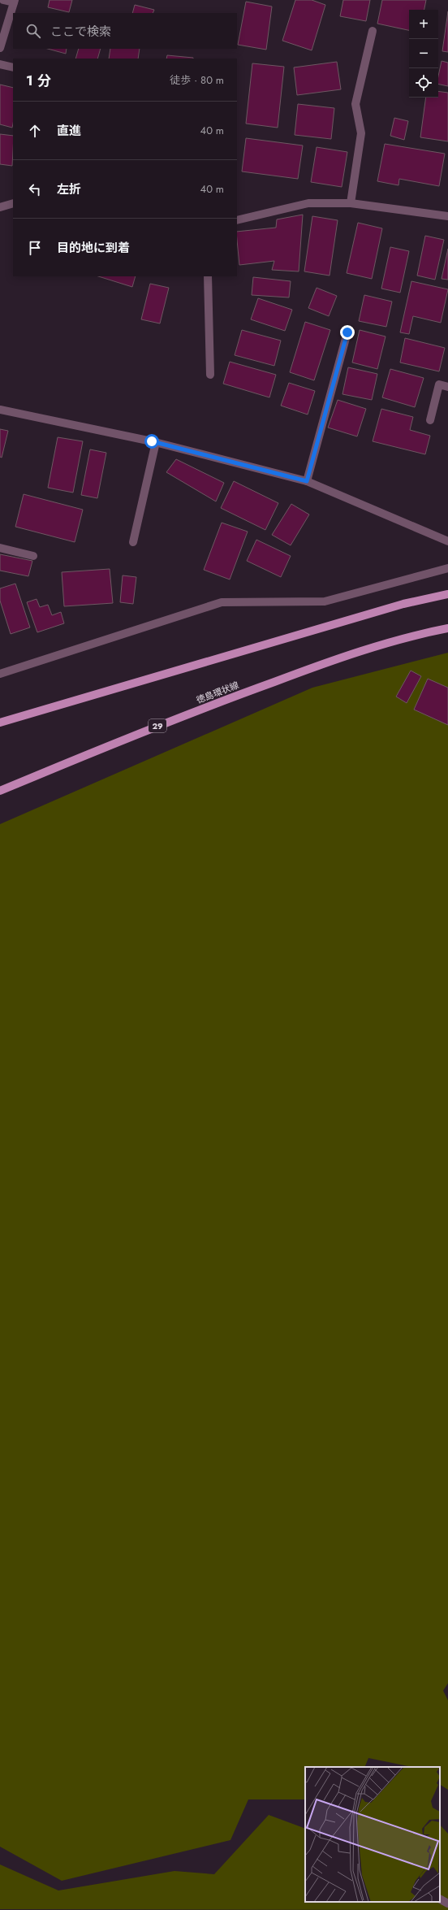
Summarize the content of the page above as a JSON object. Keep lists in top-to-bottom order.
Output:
{
  "streets": {
    "main road": ["徳島環状線", "29"]
  },
  "page": {
    "map_buttons": ["+", "−"],
    "search": "ここで検索",
    "heading": ["1 分", "徒歩 · 80 m"],
    "list": [
      ["直進", "40 m"],
      ["左折", "40 m"],
      "目的地に到着"
    ]
  }
}
